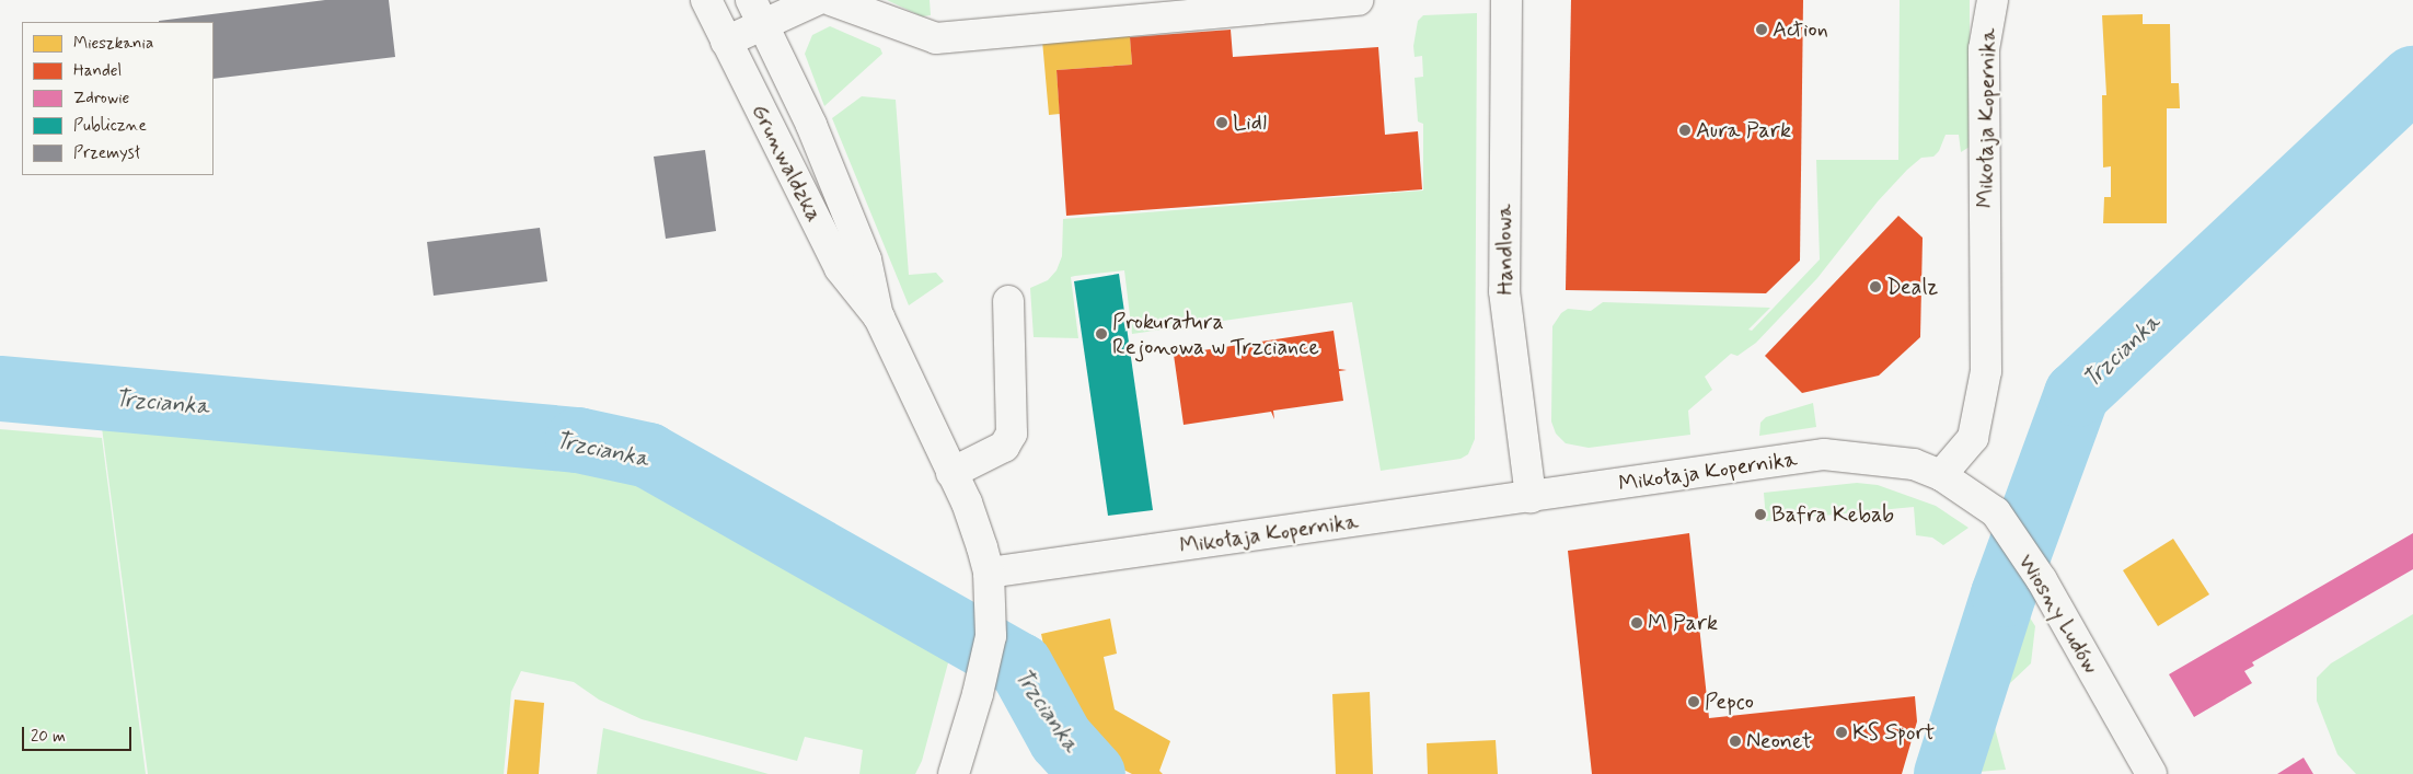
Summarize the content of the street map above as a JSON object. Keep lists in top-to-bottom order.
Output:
{
  "streets": {
    "street": [
      "Mikołaja Kopernika",
      "Grunwaldzka",
      "Handlowa",
      "Wiosny Ludów"
    ]
  },
  "crossings": [
    ["Mikołaja Kopernika", "Grunwaldzka"],
    ["Mikołaja Kopernika", "Handlowa"],
    ["Mikołaja Kopernika", "Wiosny Ludów"]
  ],
  "water": ["Trzcianka"],
  "places": [
    "Action",
    "Lidl",
    "Aura Park",
    "Dealz",
    "Prokuratura Rejonowa w Trzciance",
    "Bafra Kebab",
    "M Park",
    "Pepco",
    "KS Sport",
    "Neonet"
  ],
  "legend": [
    "Mieszkania",
    "Handel",
    "Zdrowie",
    "Publiczne",
    "Przemysł"
  ],
  "scale_bar": "20 m"
}
